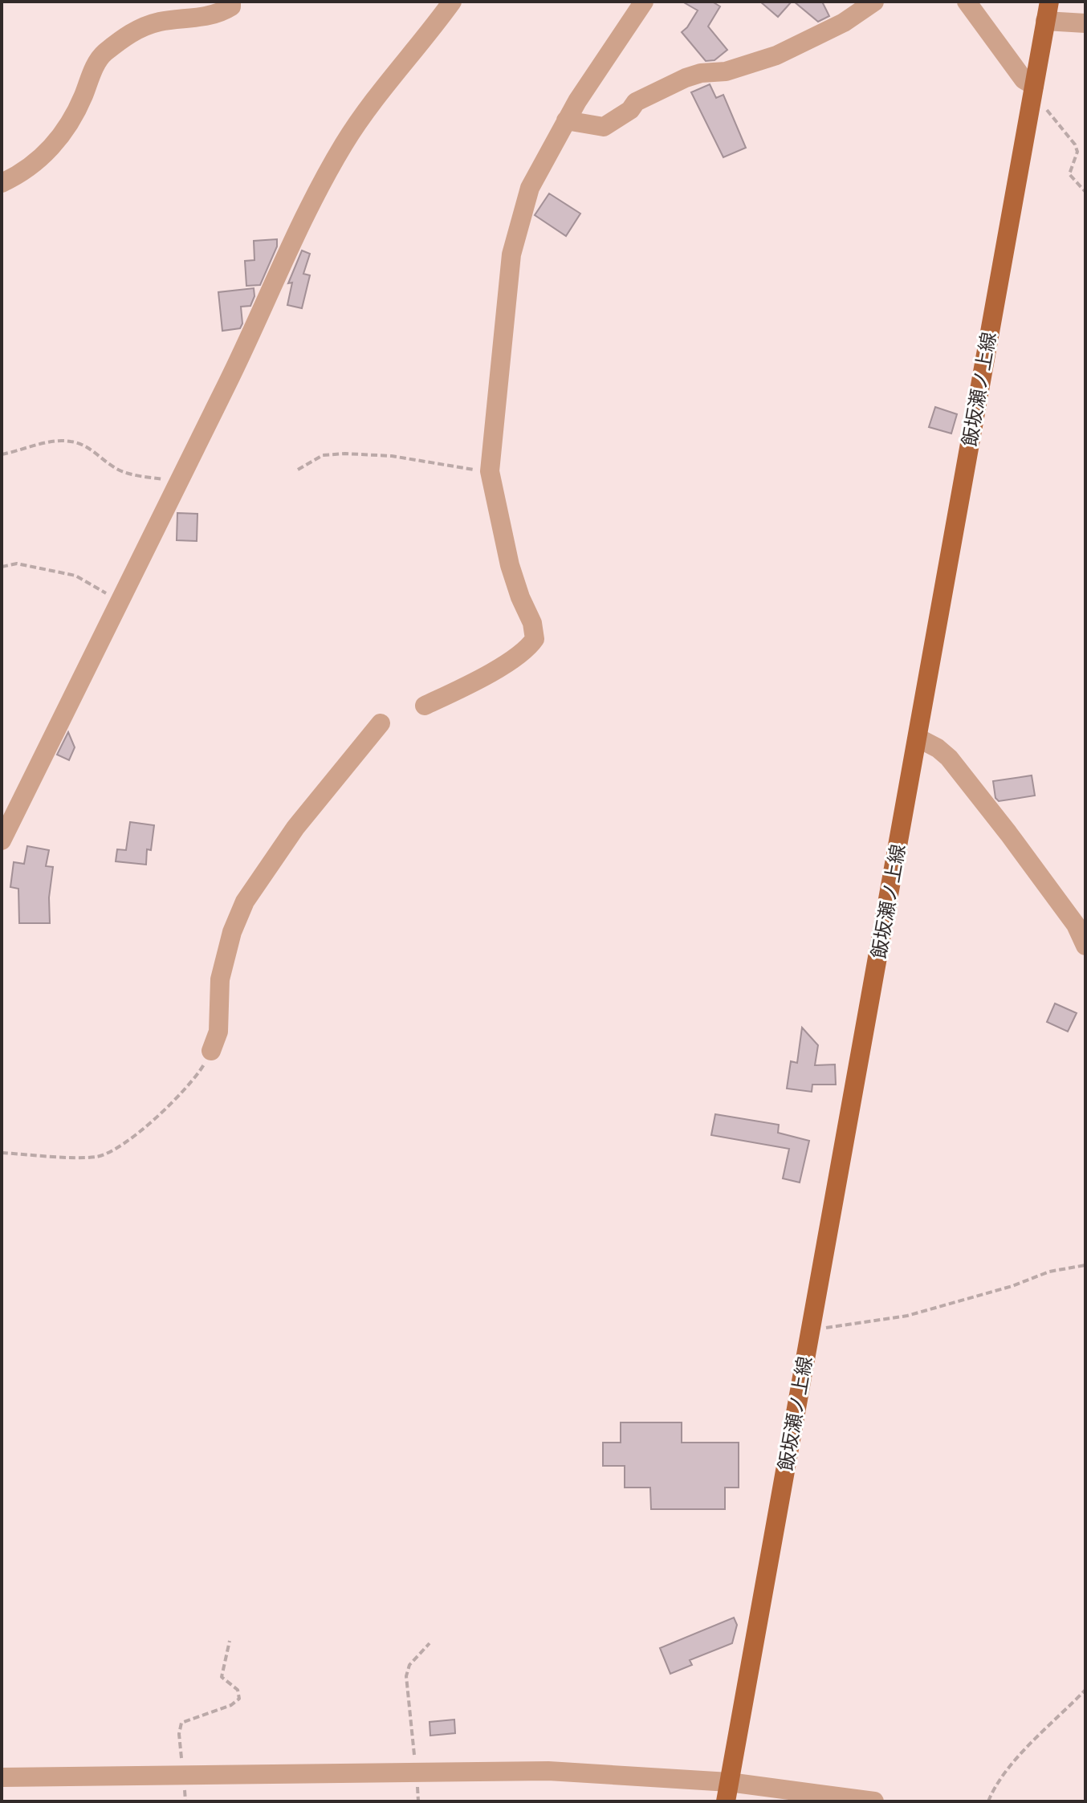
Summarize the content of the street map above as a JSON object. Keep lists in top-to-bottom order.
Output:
{
  "streets": {
    "main road": ["飯坂瀬ノ上線"]
  }
}
